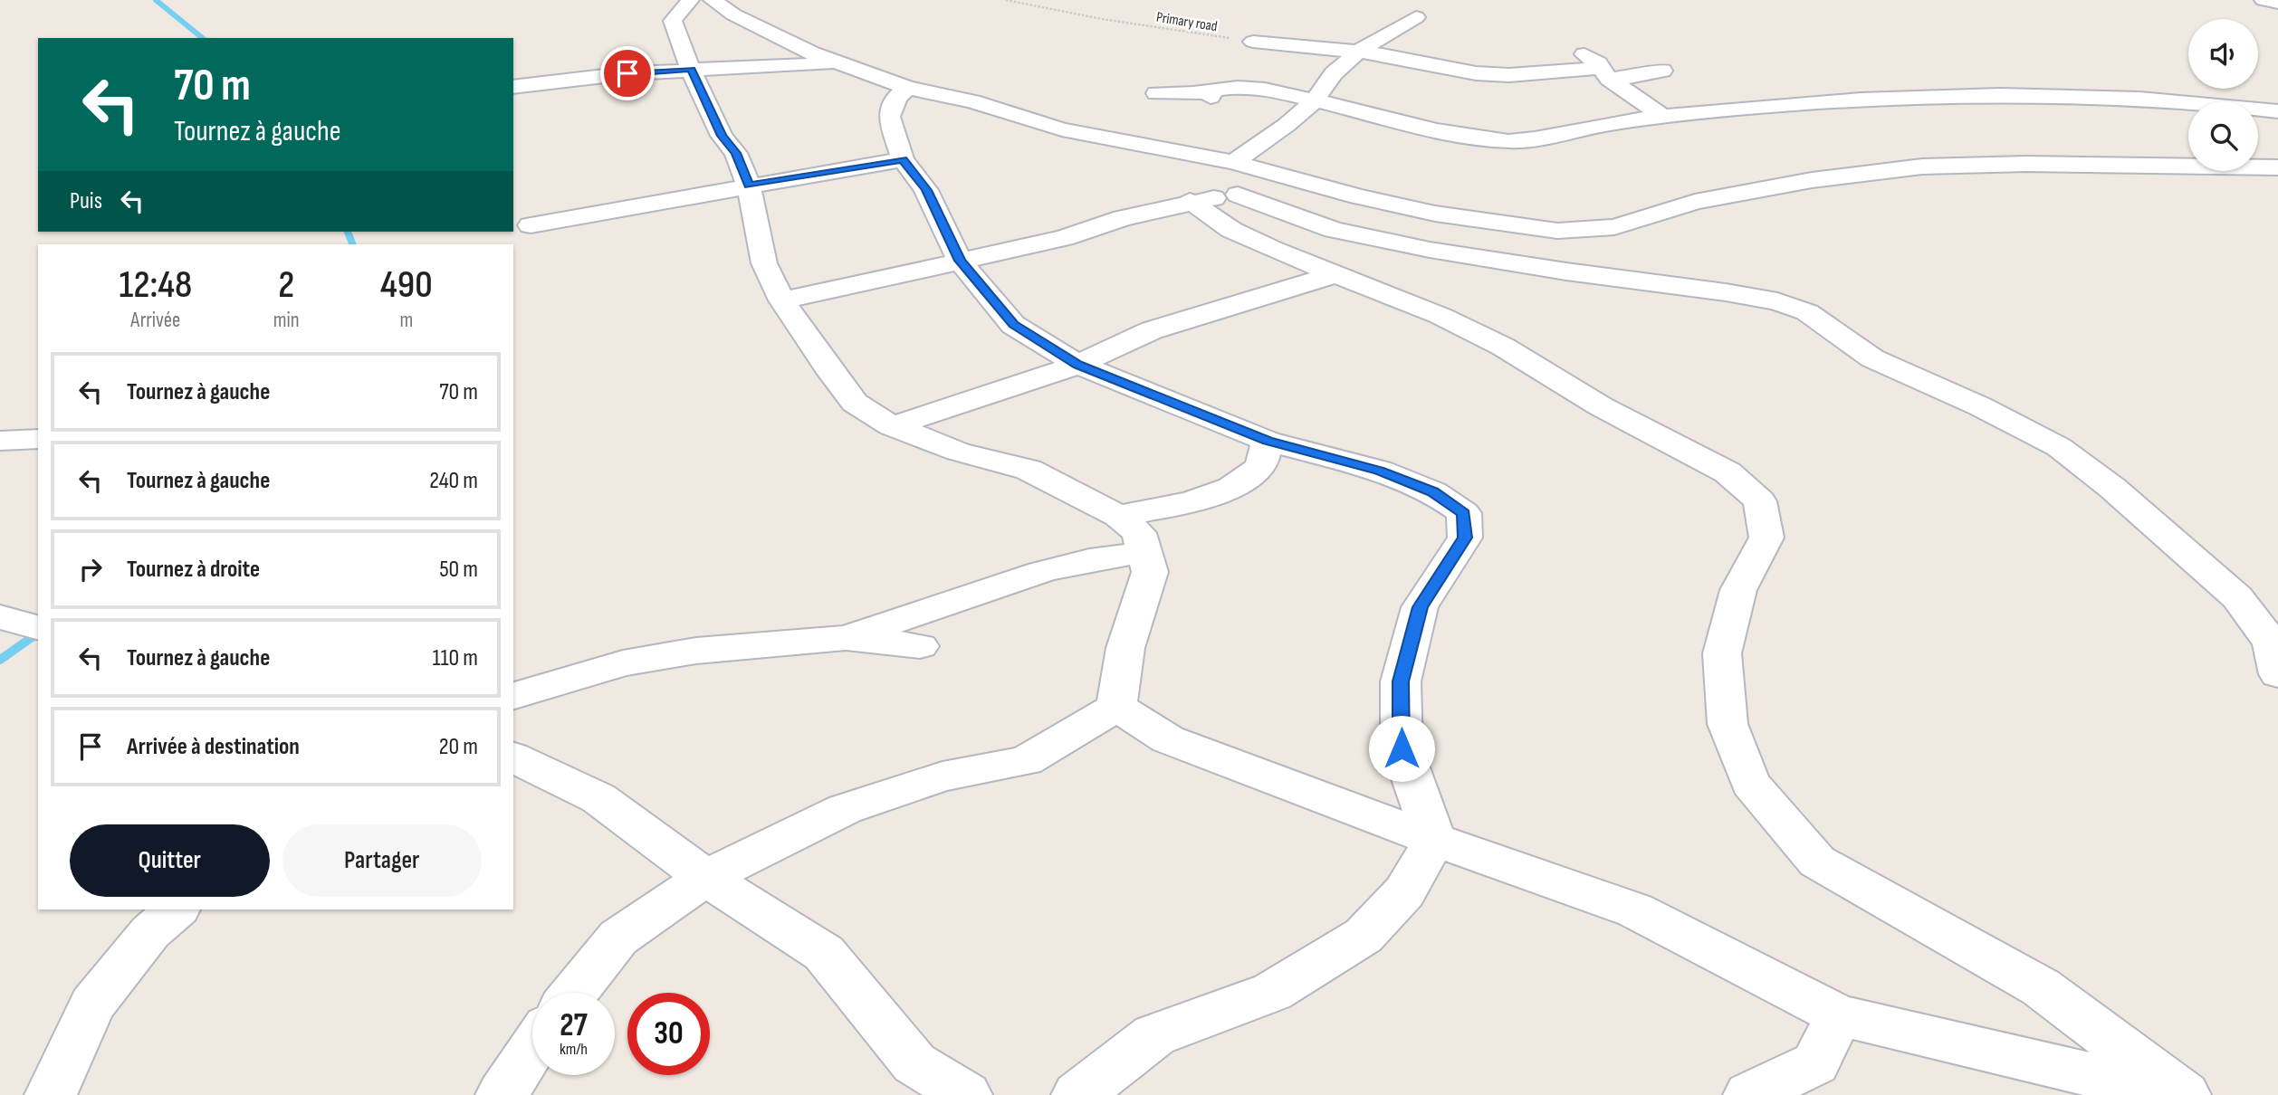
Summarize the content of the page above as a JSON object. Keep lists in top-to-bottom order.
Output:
{
  "streets": {
    "path": ["Primary road"]
  },
  "page": {
    "turn": ["70 m", "Tournez à gauche"],
    "then": "Puis",
    "eta": [
      "12:48",
      "Arrivée",
      "2",
      "min",
      "490",
      "m"
    ],
    "list": [
      {
        "name": "Tournez à gauche",
        "value": "70 m"
      },
      {
        "name": "Tournez à gauche",
        "value": "240 m"
      },
      {
        "name": "Tournez à droite",
        "value": "50 m"
      },
      {
        "name": "Tournez à gauche",
        "value": "110 m"
      },
      {
        "name": "Arrivée à destination",
        "value": "20 m"
      }
    ],
    "buttons": ["Quitter", "Partager"],
    "speed": "27 km/h",
    "limit": "30"
  }
}
